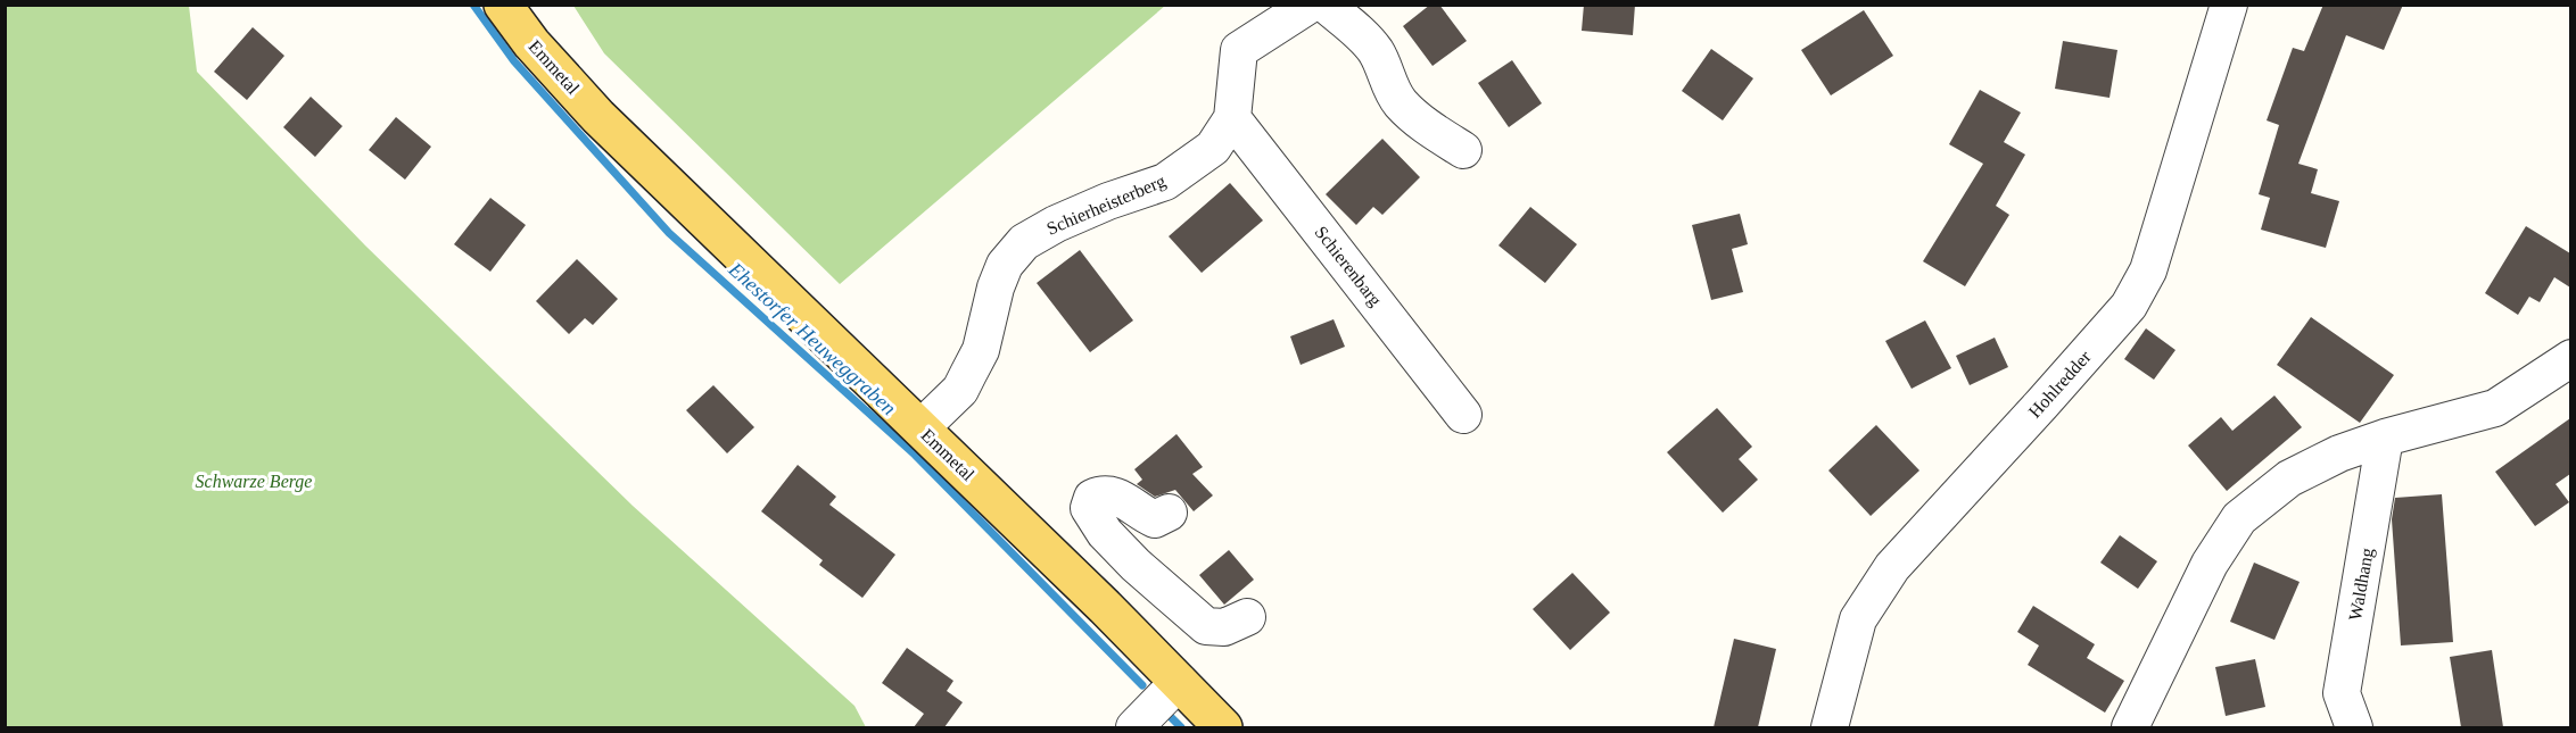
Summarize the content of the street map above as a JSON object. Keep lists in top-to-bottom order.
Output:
{
  "streets": {
    "main road": ["Emmetal"],
    "street": [
      "Schierheisterberg",
      "Schierenbarg",
      "Hohlredder",
      "Waldhang"
    ]
  },
  "crossings": [
    ["Emmetal", "Schierheisterberg"],
    ["Schierheisterberg", "Schierenbarg"]
  ],
  "water": ["Ehestorfer Heuweggraben"],
  "parks": ["Schwarze Berge"]
}
